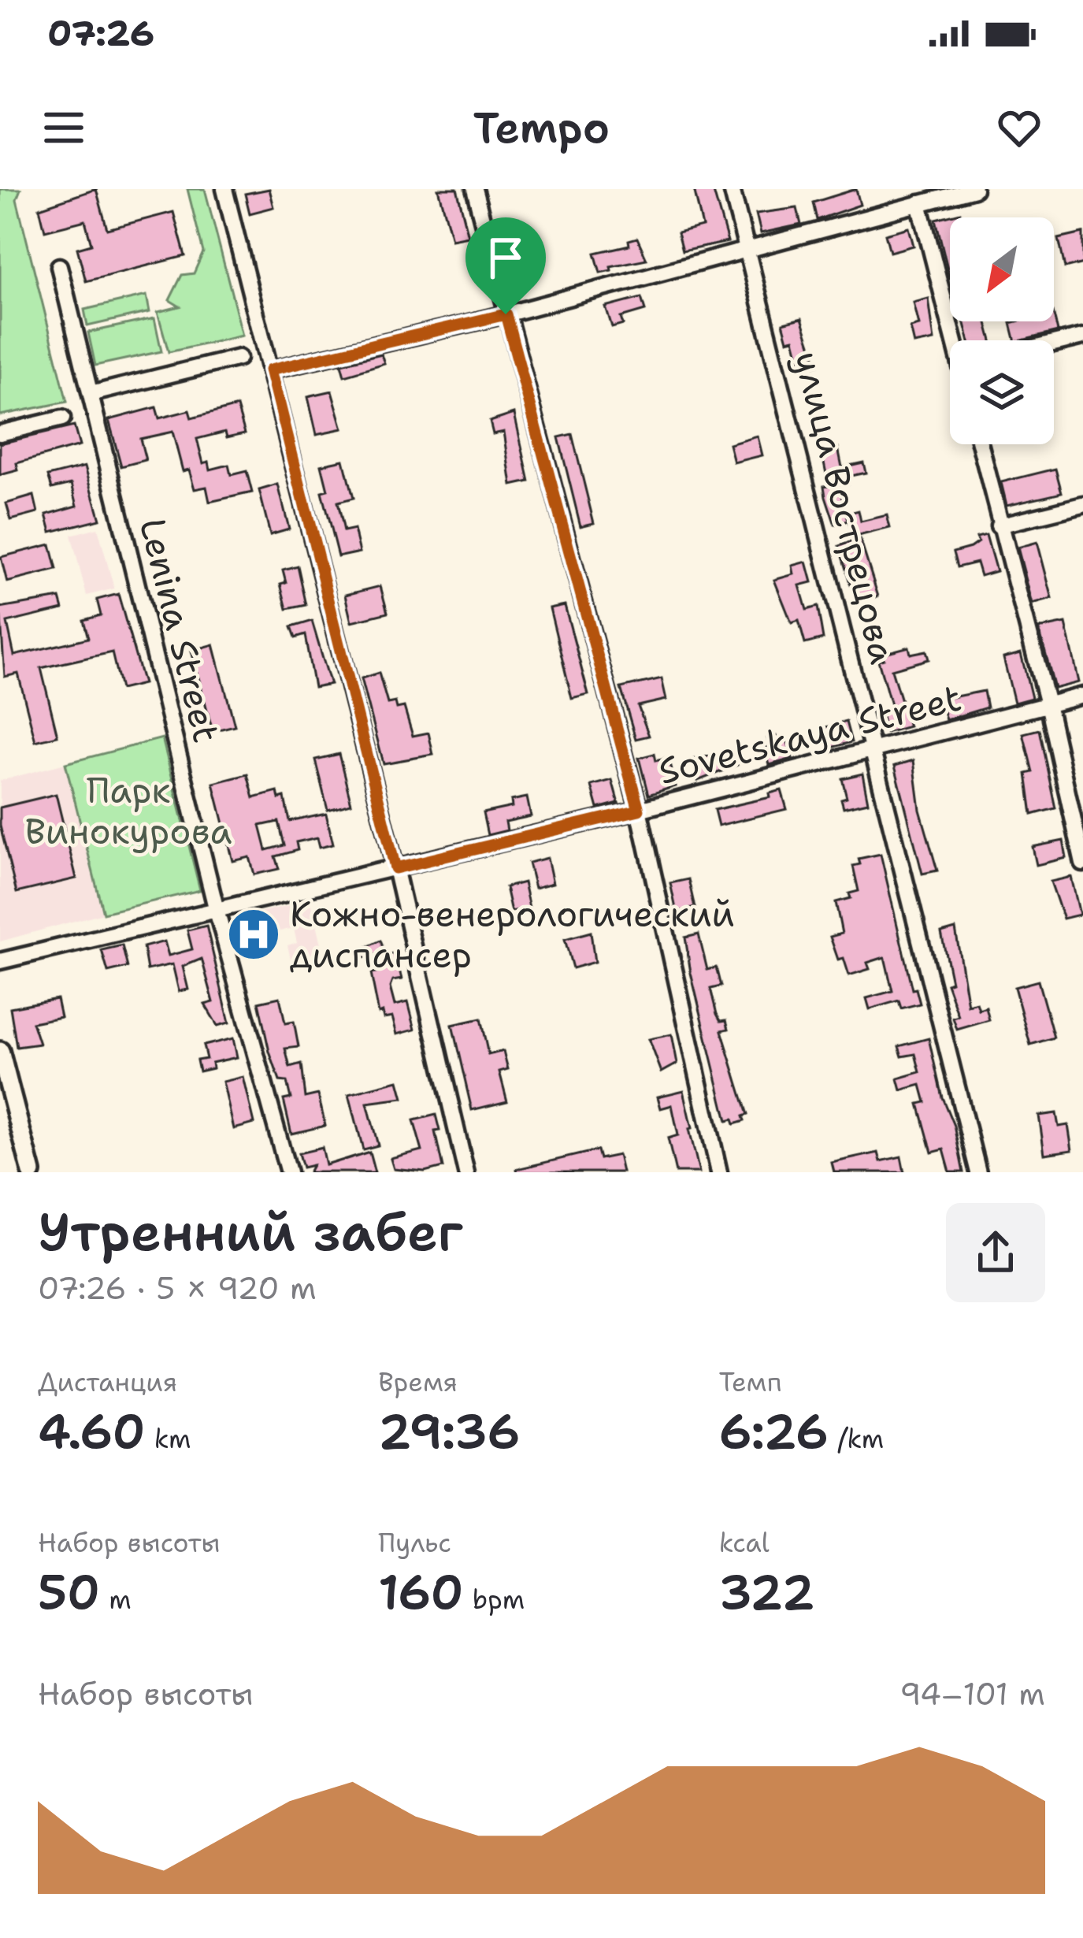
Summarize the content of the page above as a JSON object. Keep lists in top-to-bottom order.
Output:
{
  "streets": {
    "street": ["улица Вострецова", "Lenina Street", "Sovetskaya Street"]
  },
  "crossings": [
    ["улица Вострецова", "Sovetskaya Street"],
    ["Lenina Street", "Sovetskaya Street"]
  ],
  "parks": ["Парк Винокурова"],
  "places": {
    "hospital": ["Кожно-венерологический диспансер"]
  },
  "north": "bottom left",
  "page": {
    "status": "07:26",
    "header": "Tempo",
    "heading": ["Утренний забег", "07:26 · 5 × 920 m"],
    "stats": [
      ["Дистанция", "4.60 km"],
      ["Время", "29:36"],
      ["Темп", "6:26 /km"],
      ["Набор высоты", "50 m"],
      ["Пульс", "160 bpm"],
      ["kcal", "322"]
    ],
    "chart": ["Набор высоты", "94–101 m"]
  }
}
